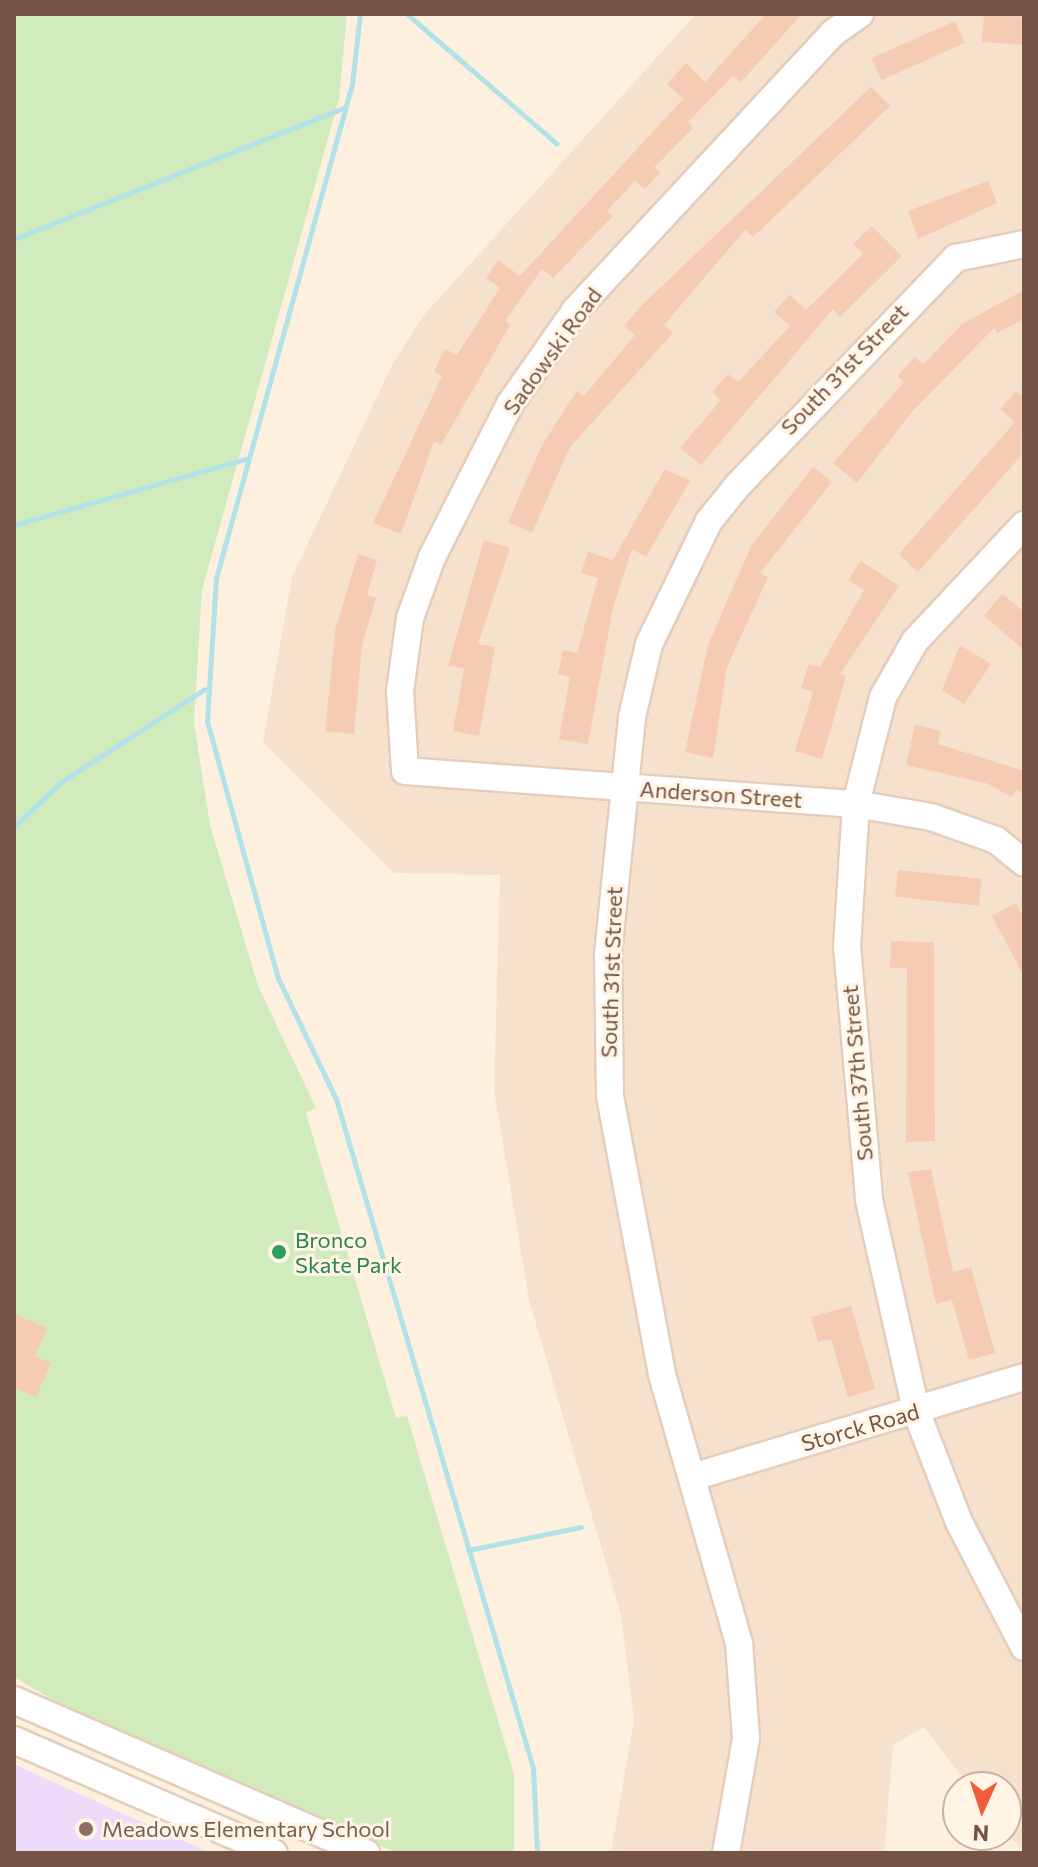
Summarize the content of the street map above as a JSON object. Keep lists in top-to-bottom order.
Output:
{
  "streets": {
    "street": [
      "Sadowski Road",
      "South 31st Street",
      "Anderson Street",
      "South 37th Street",
      "Storck Road"
    ]
  },
  "crossings": [
    ["Sadowski Road", "Anderson Street"],
    ["South 31st Street", "Anderson Street"],
    ["South 31st Street", "Storck Road"],
    ["Anderson Street", "South 37th Street"],
    ["South 37th Street", "Storck Road"]
  ],
  "places": ["Bronco Skate Park", "Meadows Elementary School"],
  "north": "bottom"
}
